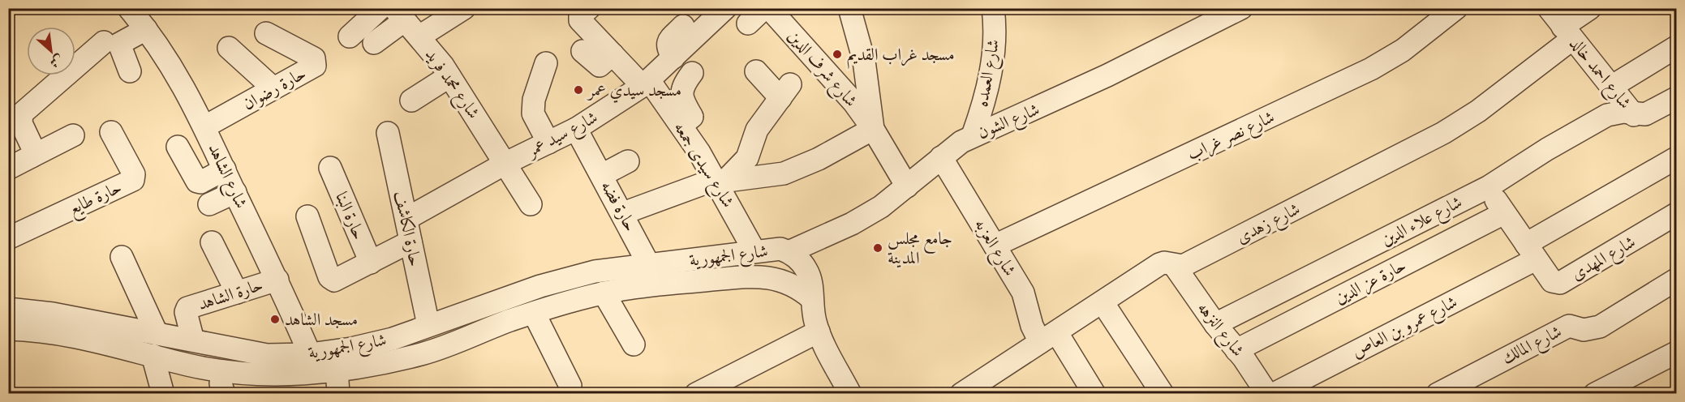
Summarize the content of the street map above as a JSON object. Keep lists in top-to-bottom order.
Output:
{
  "streets": {
    "street": [
      "شارع شرف الدين",
      "شارع العمده",
      "شارع احمد خالد",
      "شارع محمد فريد",
      "حارة رضوان",
      "شارع الشون",
      "شارع سيد عمر",
      "شارع نصر غراب",
      "شارع سيدى جمعه",
      "شارع الشاهد",
      "حارة طايع",
      "حارة فضه",
      "حارة البنا",
      "شارع علاء الدين",
      "شارع زهدى",
      "حارة الكاشف",
      "شارع العزبه",
      "شارع الجمهورية",
      "شارع المهدى",
      "حارة عز الدين",
      "حارة الشاهد",
      "شارع عمرو بن العاص",
      "شارع النزهه",
      "شارع المالك"
    ]
  },
  "crossings": [
    ["شارع شرف الدين", "شارع الشون"],
    ["شارع العمده", "شارع الشون"],
    ["شارع احمد خالد", "شارع علاء الدين"],
    ["شارع احمد خالد", "شارع زهدى"],
    ["شارع محمد فريد", "شارع سيد عمر"],
    ["حارة رضوان", "شارع الشاهد"],
    ["شارع الشون", "شارع العزبه"],
    ["شارع الشون", "شارع الجمهورية"],
    ["شارع سيد عمر", "شارع سيدى جمعه"],
    ["شارع سيد عمر", "حارة فضه"],
    ["شارع سيد عمر", "حارة الكاشف"],
    ["شارع نصر غراب", "شارع العزبه"],
    ["شارع سيدى جمعه", "شارع الجمهورية"],
    ["شارع الشاهد", "شارع الجمهورية"],
    ["شارع الشاهد", "حارة الشاهد"],
    ["حارة فضه", "شارع الجمهورية"],
    ["شارع علاء الدين", "شارع المهدى"],
    ["شارع علاء الدين", "شارع النزهه"],
    ["شارع زهدى", "شارع العزبه"],
    ["شارع زهدى", "شارع النزهه"],
    ["حارة الكاشف", "شارع الجمهورية"],
    ["شارع الجمهورية", "حارة الشاهد"],
    ["شارع المهدى", "حارة عز الدين"],
    ["شارع المهدى", "شارع عمرو بن العاص"],
    ["حارة عز الدين", "شارع النزهه"]
  ],
  "places": [
    "مسجد غراب القديم",
    "مسجد سيدي عمر",
    "جامع مجلس المدينة",
    "مسجد الشاهد"
  ],
  "north": "bottom right"
}
